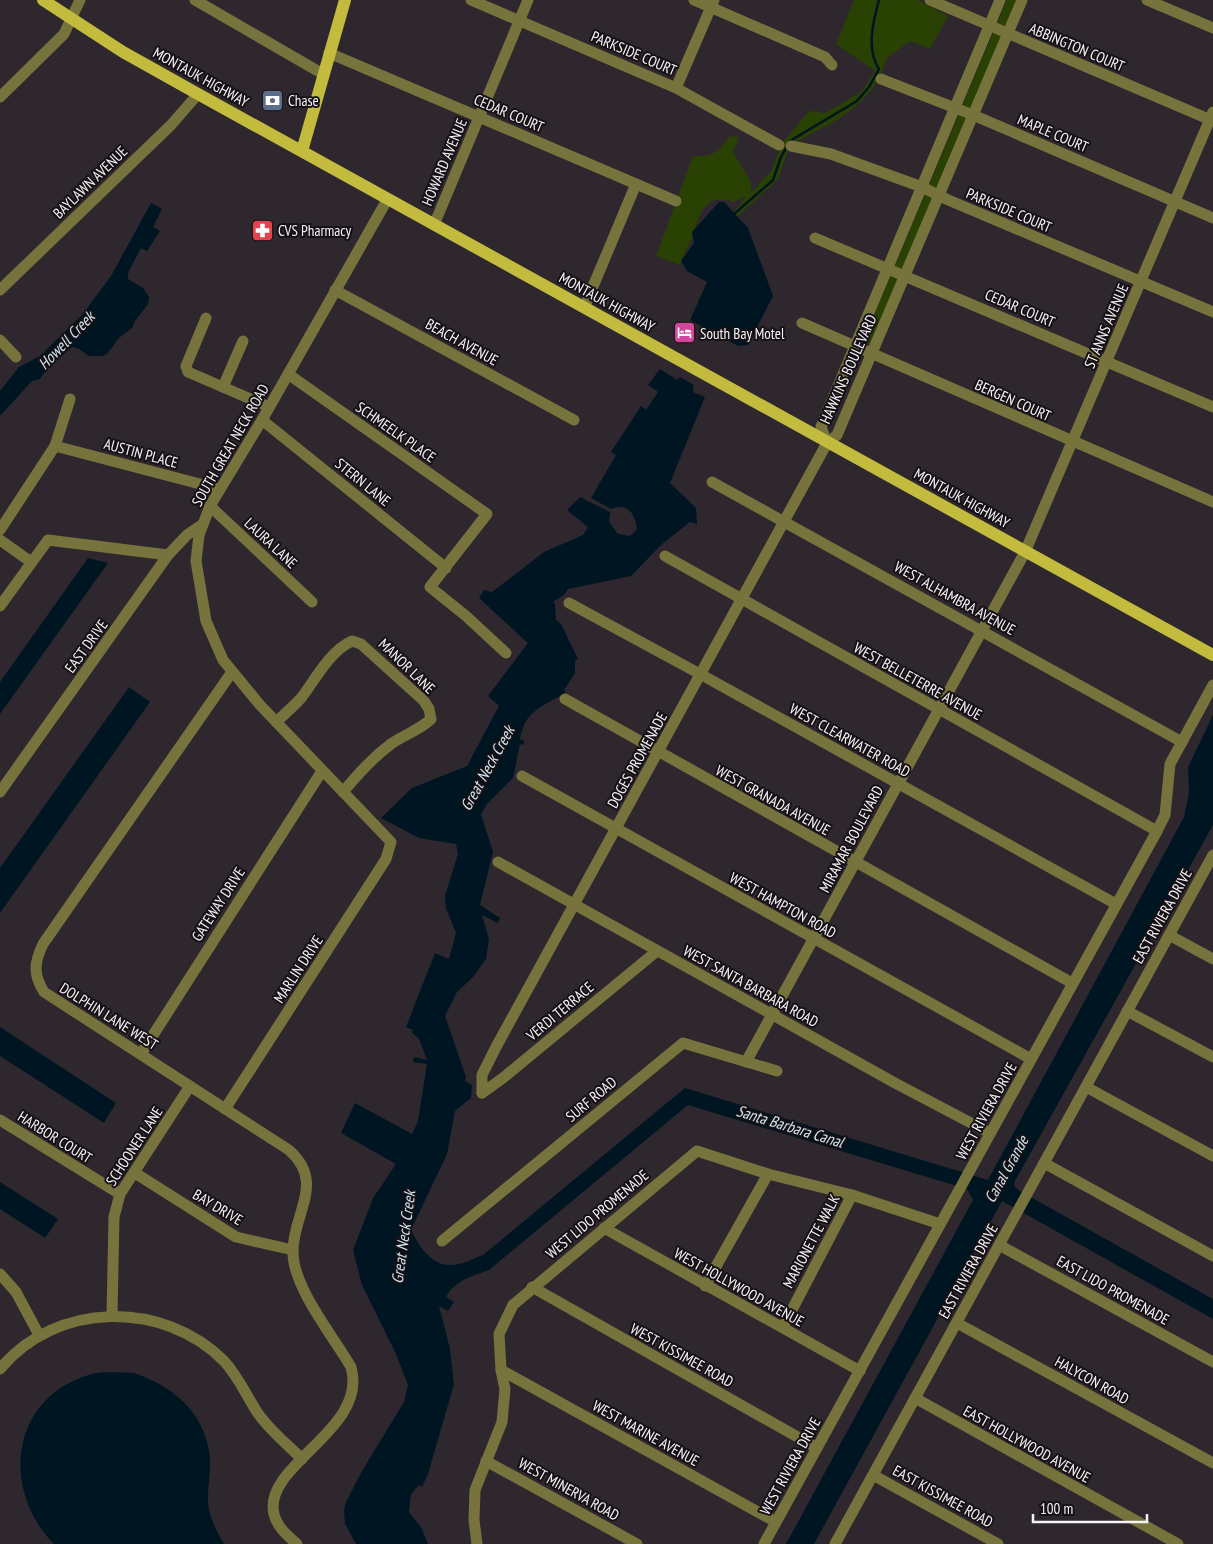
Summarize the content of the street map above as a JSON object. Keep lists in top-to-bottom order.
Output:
{
  "streets": {
    "main road": ["MONTAUK HIGHWAY"],
    "street": [
      "ABBINGTON COURT",
      "PARKSIDE COURT",
      "CEDAR COURT",
      "MAPLE COURT",
      "HOWARD AVENUE",
      "BAYLAWN AVENUE",
      "ST ANNS AVENUE",
      "BEACH AVENUE",
      "HAWKINS BOULEVARD",
      "BERGEN COURT",
      "SCHMEELK PLACE",
      "SOUTH GREAT NECK ROAD",
      "AUSTIN PLACE",
      "STERN LANE",
      "LAURA LANE",
      "WEST ALHAMBRA AVENUE",
      "EAST DRIVE",
      "MANOR LANE",
      "WEST BELLETERRE AVENUE",
      "WEST CLEARWATER ROAD",
      "DOGES PROMENADE",
      "WEST GRANADA AVENUE",
      "MIRAMAR BOULEVARD",
      "GATEWAY DRIVE",
      "WEST HAMPTON ROAD",
      "EAST RIVIERA DRIVE",
      "MARLIN DRIVE",
      "WEST SANTA BARBARA ROAD",
      "VERDI TERRACE",
      "DOLPHIN LANE WEST",
      "SURF ROAD",
      "WEST RIVIERA DRIVE",
      "HARBOR COURT",
      "SCHOONER LANE",
      "BAY DRIVE",
      "WEST LIDO PROMENADE",
      "MARIONETTE WALK",
      "WEST HOLLYWOOD AVENUE",
      "EAST LIDO PROMENADE",
      "WEST KISSIMEE ROAD",
      "HALYCON ROAD",
      "WEST MARINE AVENUE",
      "EAST HOLLYWOOD AVENUE",
      "WEST MINERVA ROAD",
      "EAST KISSIMEE ROAD"
    ]
  },
  "crossings": [
    ["ABBINGTON COURT", "ST ANNS AVENUE"],
    ["ABBINGTON COURT", "HAWKINS BOULEVARD"],
    ["PARKSIDE COURT", "HOWARD AVENUE"],
    ["PARKSIDE COURT", "ST ANNS AVENUE"],
    ["PARKSIDE COURT", "HAWKINS BOULEVARD"],
    ["MONTAUK HIGHWAY", "HOWARD AVENUE"],
    ["MONTAUK HIGHWAY", "BAYLAWN AVENUE"],
    ["MONTAUK HIGHWAY", "ST ANNS AVENUE"],
    ["MONTAUK HIGHWAY", "HAWKINS BOULEVARD"],
    ["MONTAUK HIGHWAY", "SOUTH GREAT NECK ROAD"],
    ["MONTAUK HIGHWAY", "DOGES PROMENADE"],
    ["MONTAUK HIGHWAY", "MIRAMAR BOULEVARD"],
    ["CEDAR COURT", "HOWARD AVENUE"],
    ["CEDAR COURT", "ST ANNS AVENUE"],
    ["CEDAR COURT", "HAWKINS BOULEVARD"],
    ["MAPLE COURT", "ST ANNS AVENUE"],
    ["MAPLE COURT", "HAWKINS BOULEVARD"],
    ["ST ANNS AVENUE", "BERGEN COURT"],
    ["ST ANNS AVENUE", "MIRAMAR BOULEVARD"],
    ["BEACH AVENUE", "SOUTH GREAT NECK ROAD"],
    ["HAWKINS BOULEVARD", "BERGEN COURT"],
    ["HAWKINS BOULEVARD", "DOGES PROMENADE"],
    ["SCHMEELK PLACE", "SOUTH GREAT NECK ROAD"],
    ["SCHMEELK PLACE", "STERN LANE"],
    ["SOUTH GREAT NECK ROAD", "AUSTIN PLACE"],
    ["SOUTH GREAT NECK ROAD", "STERN LANE"],
    ["SOUTH GREAT NECK ROAD", "LAURA LANE"],
    ["SOUTH GREAT NECK ROAD", "EAST DRIVE"],
    ["SOUTH GREAT NECK ROAD", "MANOR LANE"],
    ["SOUTH GREAT NECK ROAD", "GATEWAY DRIVE"],
    ["SOUTH GREAT NECK ROAD", "MARLIN DRIVE"],
    ["SOUTH GREAT NECK ROAD", "DOLPHIN LANE WEST"],
    ["WEST ALHAMBRA AVENUE", "DOGES PROMENADE"],
    ["WEST ALHAMBRA AVENUE", "MIRAMAR BOULEVARD"],
    ["WEST ALHAMBRA AVENUE", "WEST RIVIERA DRIVE"],
    ["WEST BELLETERRE AVENUE", "DOGES PROMENADE"],
    ["WEST BELLETERRE AVENUE", "MIRAMAR BOULEVARD"],
    ["WEST BELLETERRE AVENUE", "WEST RIVIERA DRIVE"],
    ["WEST CLEARWATER ROAD", "DOGES PROMENADE"],
    ["WEST CLEARWATER ROAD", "MIRAMAR BOULEVARD"],
    ["WEST CLEARWATER ROAD", "WEST RIVIERA DRIVE"],
    ["DOGES PROMENADE", "WEST GRANADA AVENUE"],
    ["DOGES PROMENADE", "WEST HAMPTON ROAD"],
    ["DOGES PROMENADE", "WEST SANTA BARBARA ROAD"],
    ["DOGES PROMENADE", "VERDI TERRACE"],
    ["WEST GRANADA AVENUE", "MIRAMAR BOULEVARD"],
    ["WEST GRANADA AVENUE", "WEST RIVIERA DRIVE"],
    ["MIRAMAR BOULEVARD", "WEST HAMPTON ROAD"],
    ["MIRAMAR BOULEVARD", "WEST SANTA BARBARA ROAD"],
    ["MIRAMAR BOULEVARD", "SURF ROAD"],
    ["GATEWAY DRIVE", "DOLPHIN LANE WEST"],
    ["WEST HAMPTON ROAD", "WEST RIVIERA DRIVE"],
    ["EAST RIVIERA DRIVE", "EAST LIDO PROMENADE"],
    ["EAST RIVIERA DRIVE", "HALYCON ROAD"],
    ["EAST RIVIERA DRIVE", "EAST HOLLYWOOD AVENUE"],
    ["EAST RIVIERA DRIVE", "EAST KISSIMEE ROAD"],
    ["MARLIN DRIVE", "DOLPHIN LANE WEST"],
    ["WEST SANTA BARBARA ROAD", "VERDI TERRACE"],
    ["WEST SANTA BARBARA ROAD", "WEST RIVIERA DRIVE"],
    ["DOLPHIN LANE WEST", "SCHOONER LANE"],
    ["DOLPHIN LANE WEST", "BAY DRIVE"],
    ["WEST RIVIERA DRIVE", "WEST LIDO PROMENADE"],
    ["WEST RIVIERA DRIVE", "WEST HOLLYWOOD AVENUE"],
    ["WEST RIVIERA DRIVE", "WEST KISSIMEE ROAD"],
    ["WEST RIVIERA DRIVE", "WEST MARINE AVENUE"],
    ["HARBOR COURT", "SCHOONER LANE"],
    ["SCHOONER LANE", "BAY DRIVE"],
    ["WEST LIDO PROMENADE", "MARIONETTE WALK"],
    ["WEST LIDO PROMENADE", "WEST HOLLYWOOD AVENUE"],
    ["WEST LIDO PROMENADE", "WEST KISSIMEE ROAD"],
    ["WEST LIDO PROMENADE", "WEST MARINE AVENUE"],
    ["WEST LIDO PROMENADE", "WEST MINERVA ROAD"],
    ["MARIONETTE WALK", "WEST HOLLYWOOD AVENUE"]
  ],
  "water": [
    "Howell Creek",
    "Great Neck Creek",
    "Santa Barbara Canal",
    "Canal Grande"
  ],
  "places": {
    "bank": ["Chase"],
    "pharmacy": ["CVS Pharmacy"],
    "hotel": ["South Bay Motel"]
  },
  "scale_bar": "100 m"
}
